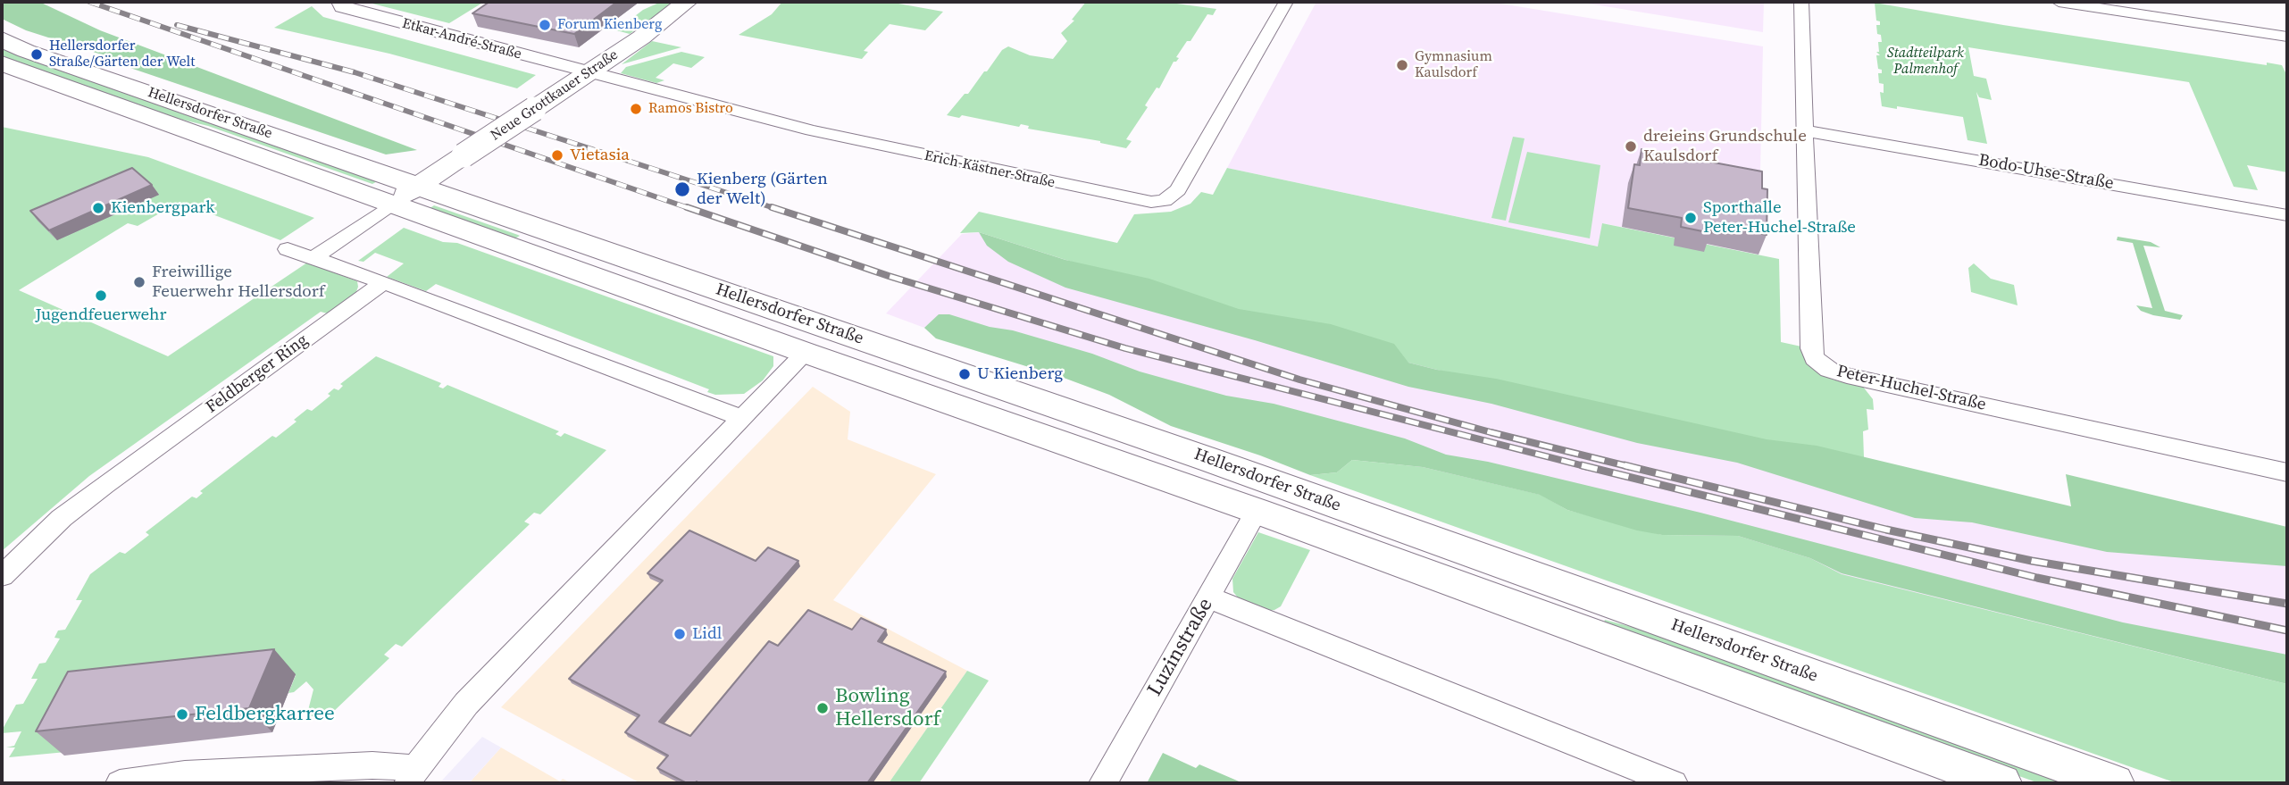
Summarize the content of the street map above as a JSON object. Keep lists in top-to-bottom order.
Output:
{
  "streets": {
    "main road": ["Neue Grottkauer Straße", "Hellersdorfer Straße"],
    "street": [
      "Etkar-André-Straße",
      "Erich-Kästner-Straße",
      "Bodo-Uhse-Straße",
      "Feldberger Ring",
      "Peter-Huchel-Straße",
      "Luzinstraße"
    ]
  },
  "crossings": [
    ["Etkar-André-Straße", "Neue Grottkauer Straße"],
    ["Etkar-André-Straße", "Erich-Kästner-Straße"],
    ["Neue Grottkauer Straße", "Hellersdorfer Straße"],
    ["Neue Grottkauer Straße", "Erich-Kästner-Straße"],
    ["Hellersdorfer Straße", "Luzinstraße"],
    ["Bodo-Uhse-Straße", "Peter-Huchel-Straße"]
  ],
  "parks": ["Stadtteilpark Palmenhof"],
  "places": [
    "Forum Kienberg",
    "Hellersdorfer Straße/Gärten der Welt",
    "Gymnasium Kaulsdorf",
    "Ramos Bistro",
    "dreieins Grundschule Kaulsdorf",
    "Vietasia",
    "Kienberg (Gärten der Welt)",
    "Kienbergpark",
    "Sporthalle Peter-Huchel-Straße",
    "Freiwillige Feuerwehr Hellersdorf",
    "Jugendfeuerwehr",
    "U Kienberg",
    "Lidl",
    "Bowling Hellersdorf",
    "Feldbergkarree"
  ]
}
